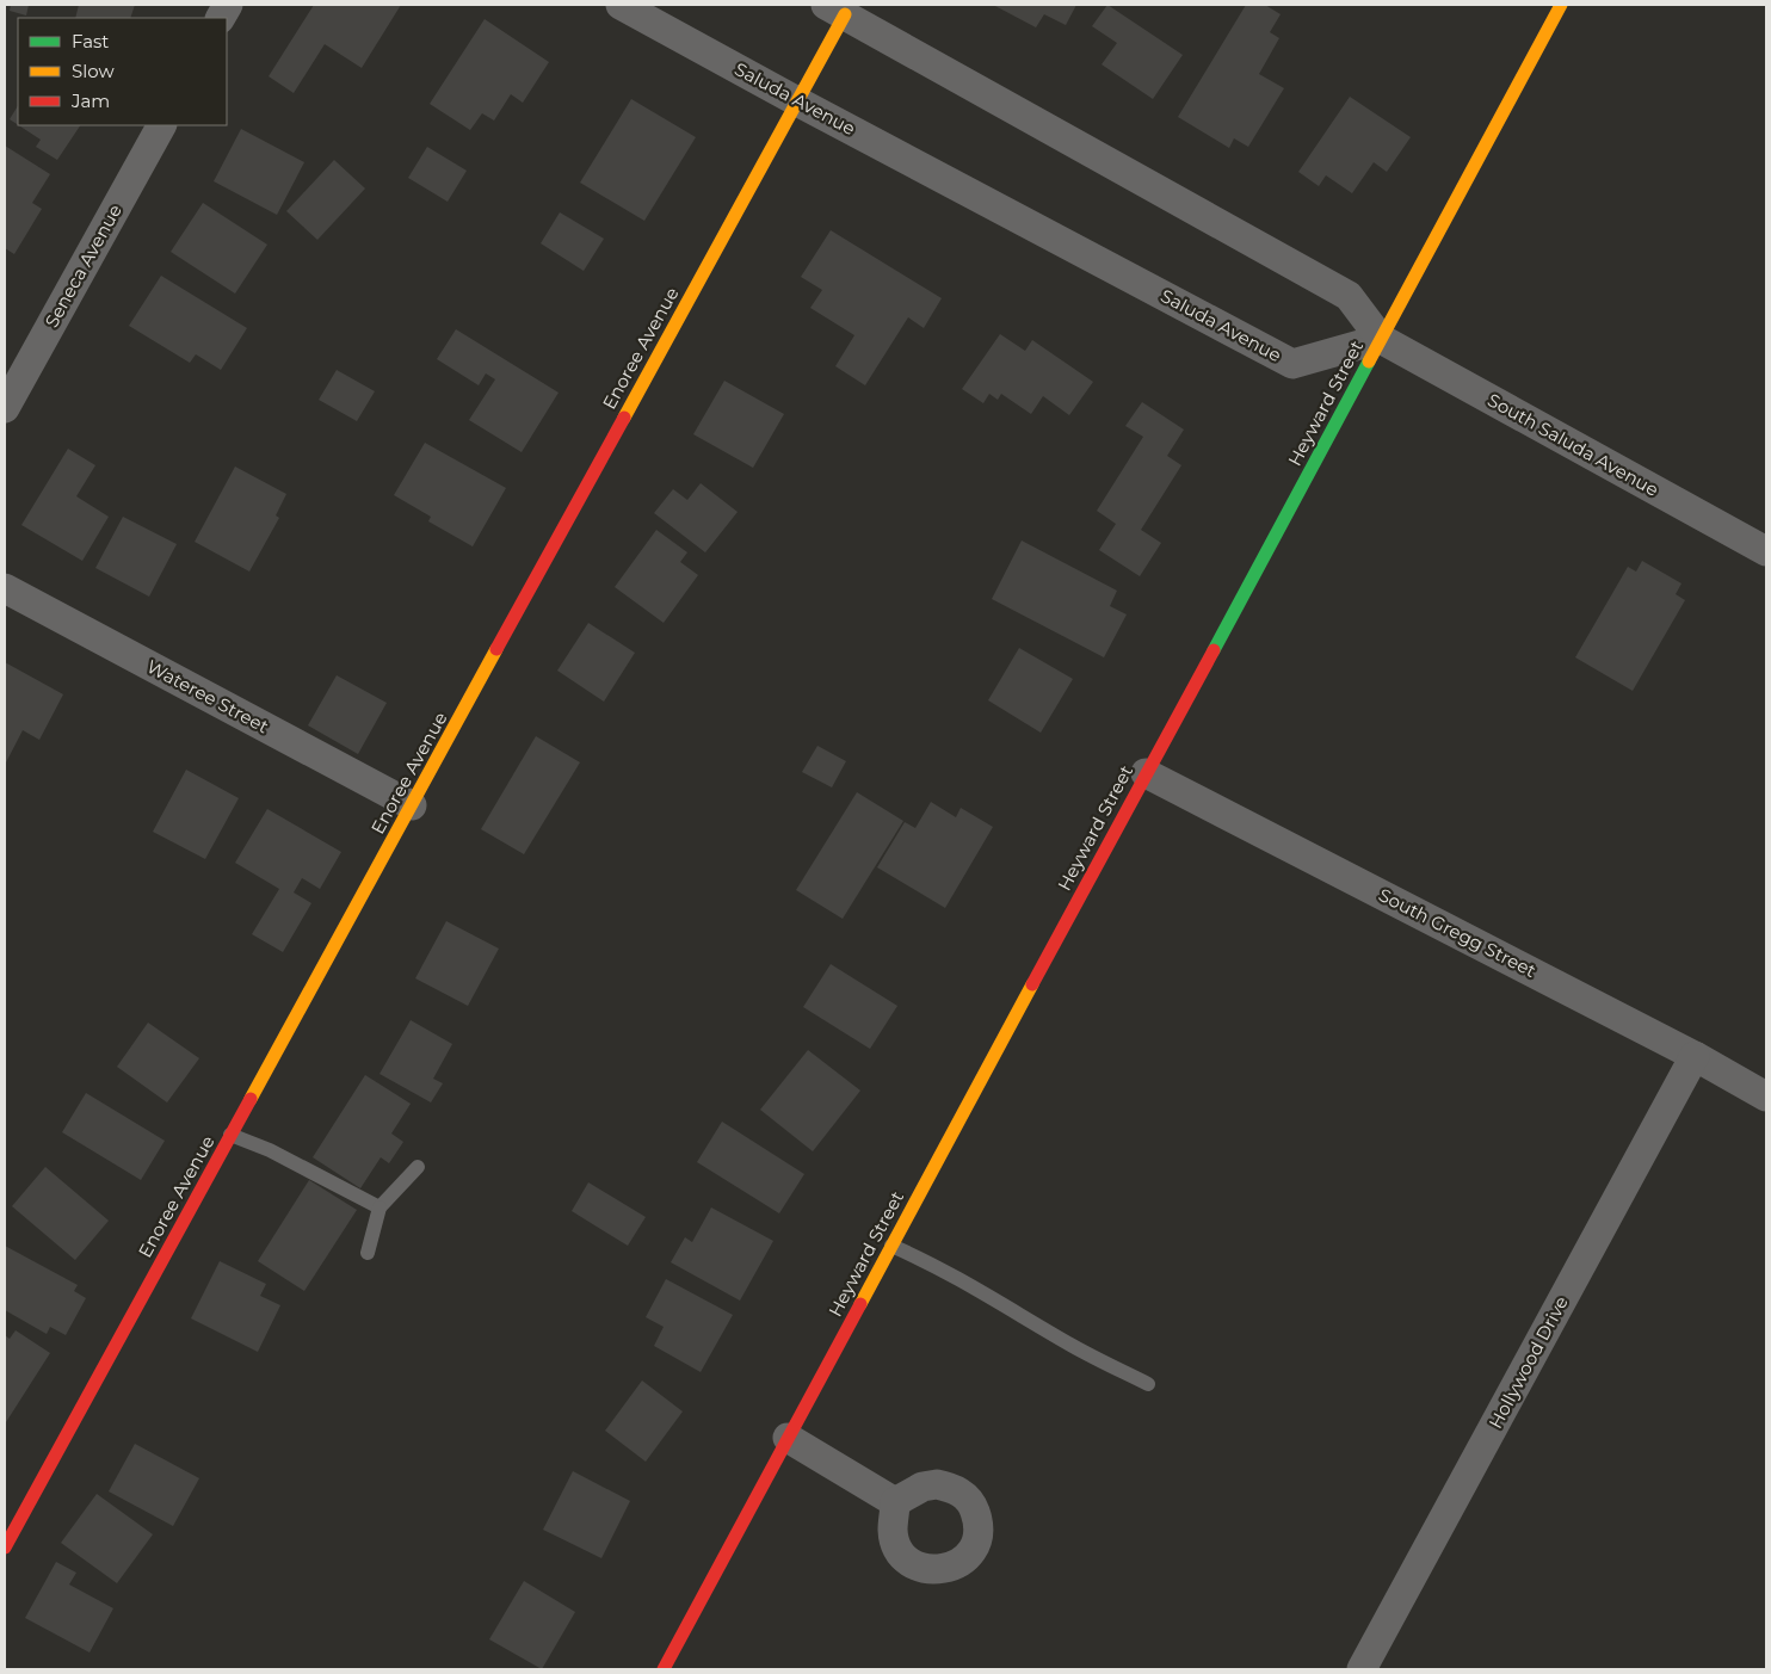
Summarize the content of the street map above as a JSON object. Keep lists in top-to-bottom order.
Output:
{
  "streets": {
    "street": [
      "Saluda Avenue",
      "Seneca Avenue",
      "Enoree Avenue",
      "Heyward Street",
      "South Saluda Avenue",
      "Wateree Street",
      "South Gregg Street",
      "Hollywood Drive"
    ]
  },
  "crossings": [
    ["Saluda Avenue", "Enoree Avenue"],
    ["Saluda Avenue", "Heyward Street"],
    ["Saluda Avenue", "South Saluda Avenue"],
    ["Enoree Avenue", "Wateree Street"],
    ["Heyward Street", "South Saluda Avenue"],
    ["Heyward Street", "South Gregg Street"],
    ["South Gregg Street", "Hollywood Drive"]
  ],
  "legend": ["Fast", "Slow", "Jam"]
}
